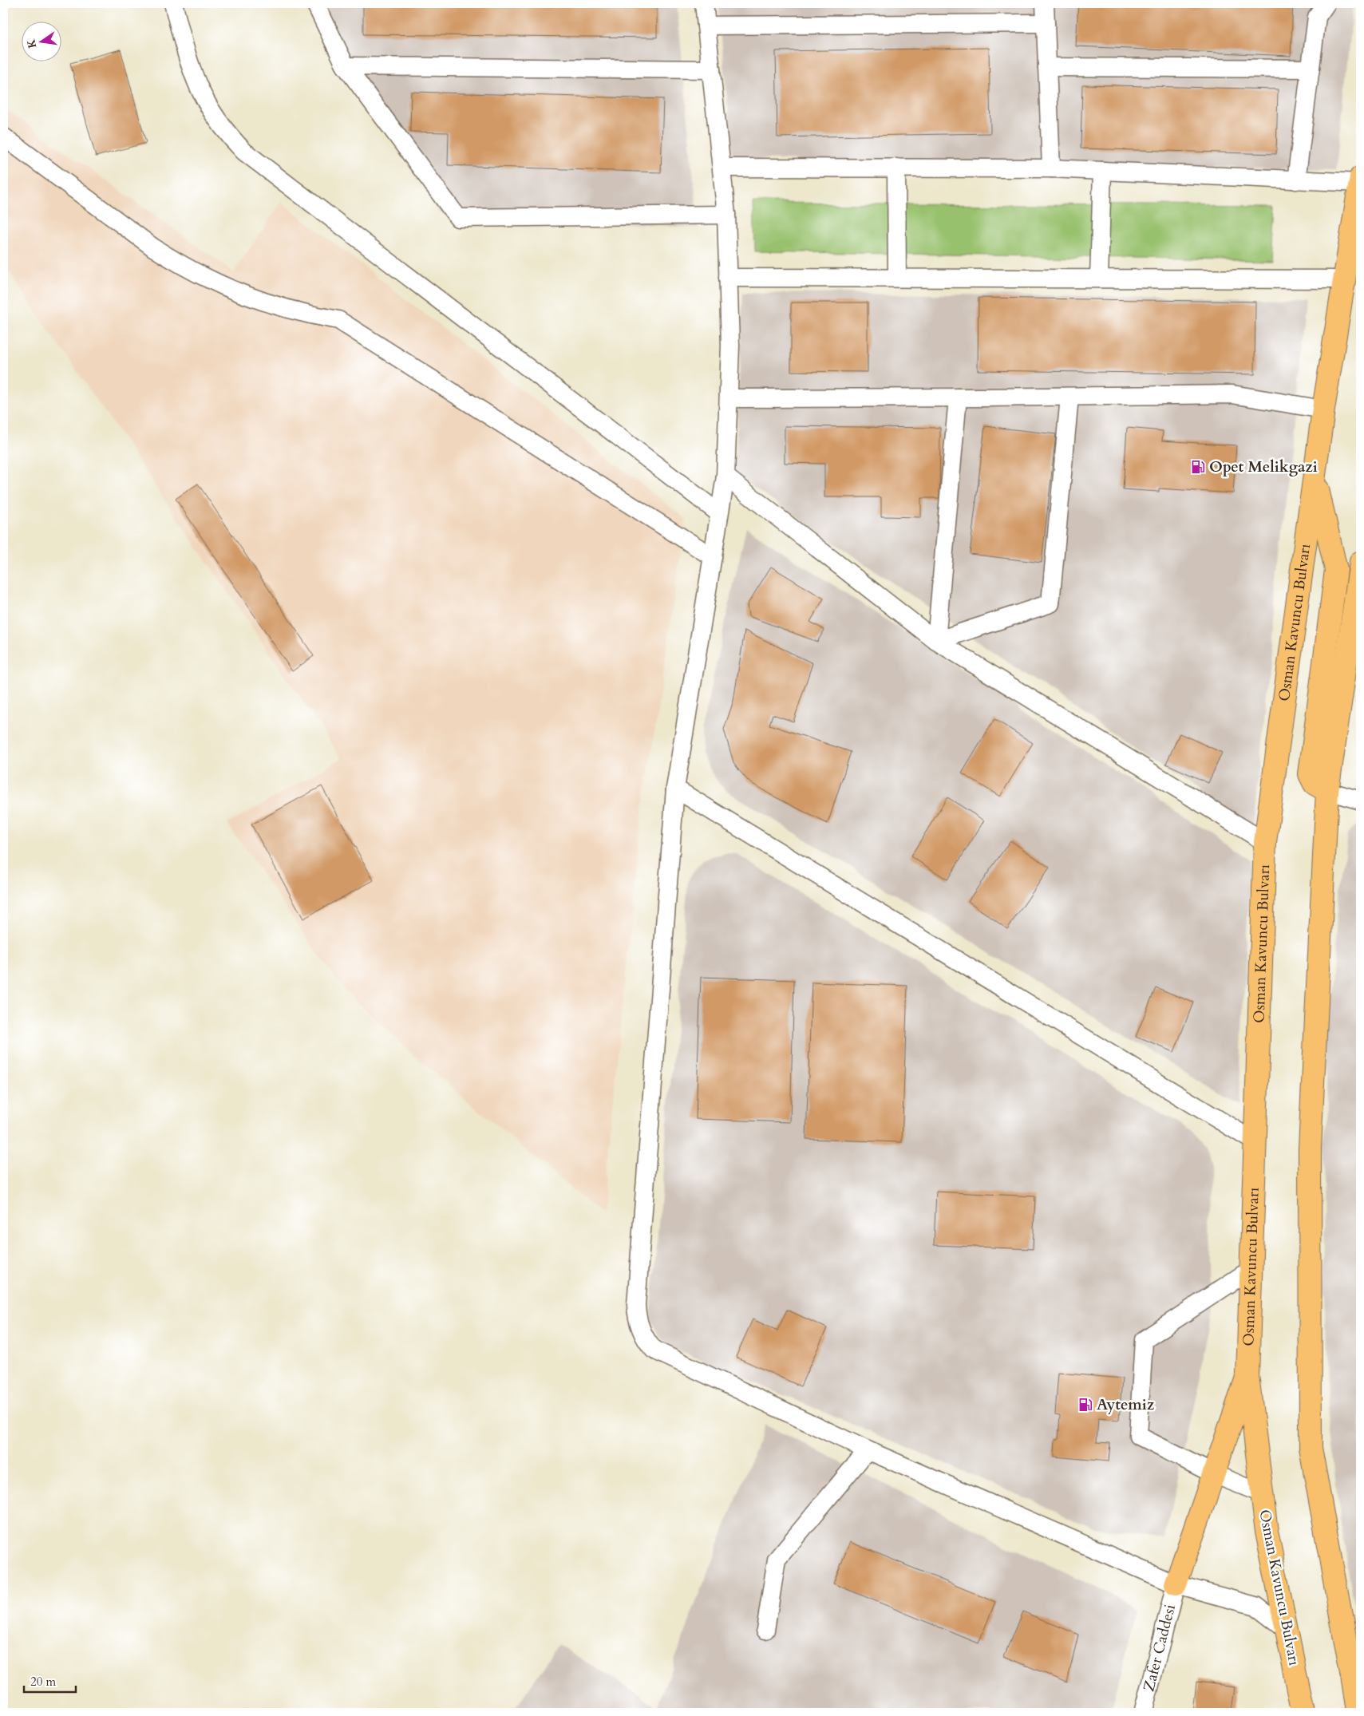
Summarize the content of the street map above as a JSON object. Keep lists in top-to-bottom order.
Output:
{
  "streets": {
    "highway": ["Osman Kavuncu Bulvarı"],
    "street": ["Zafer Caddesi"]
  },
  "places": {
    "fuel station": ["Opet Melikgazi", "Aytemiz"]
  },
  "scale_bar": "20 m",
  "north": "left"
}
